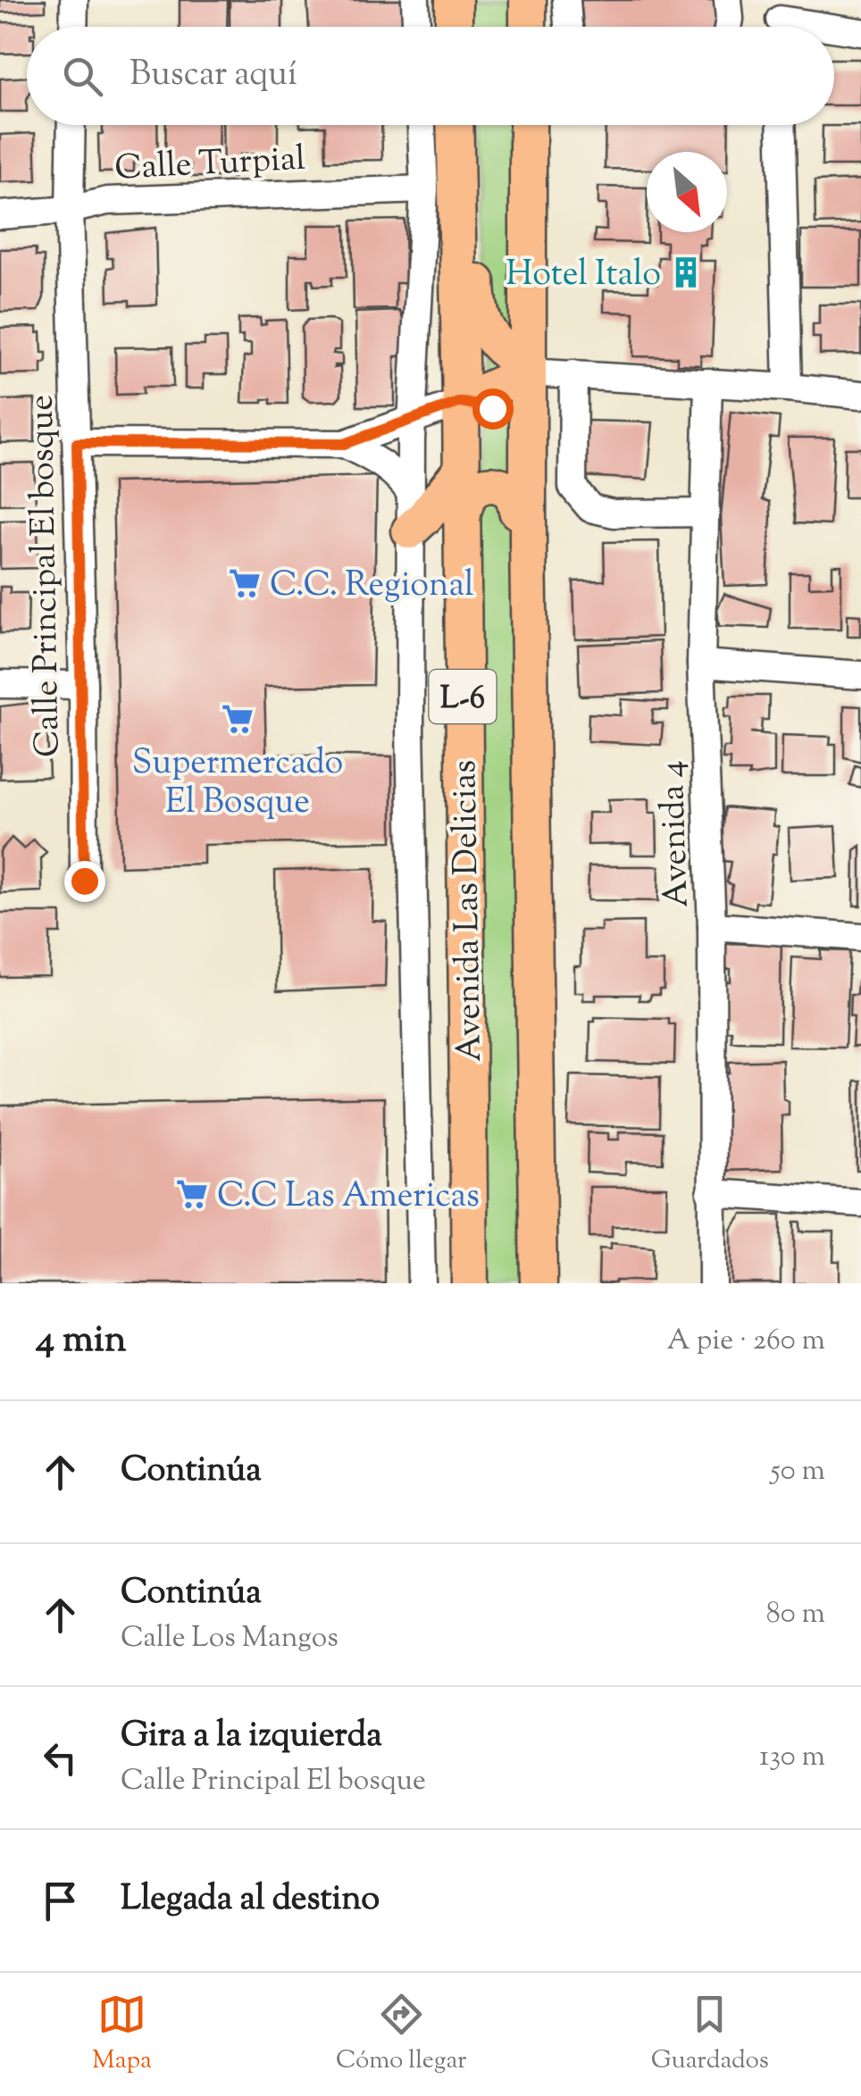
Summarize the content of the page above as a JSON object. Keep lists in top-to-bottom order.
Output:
{
  "streets": {
    "main road": ["L-6", "Avenida Las Delicias"],
    "street": ["Calle Turpial", "Calle Principal El bosque", "Avenida 4"]
  },
  "crossings": [
    ["Calle Turpial", "Calle Principal El bosque"]
  ],
  "places": {
    "building": ["Hotel Italo"],
    "supermarket": ["C.C. Regional", "Supermercado El Bosque", "C.C Las Americas"]
  },
  "north": "bottom right",
  "page": {
    "search": "Buscar aquí",
    "heading": ["4 min", "A pie · 260 m"],
    "list": [
      ["Continúa", "50 m"],
      ["Continúa", "Calle Los Mangos", "80 m"],
      ["Gira a la izquierda", "Calle Principal El bosque", "130 m"],
      "Llegada al destino"
    ],
    "nav": ["Mapa", "Cómo llegar", "Guardados"]
  }
}
